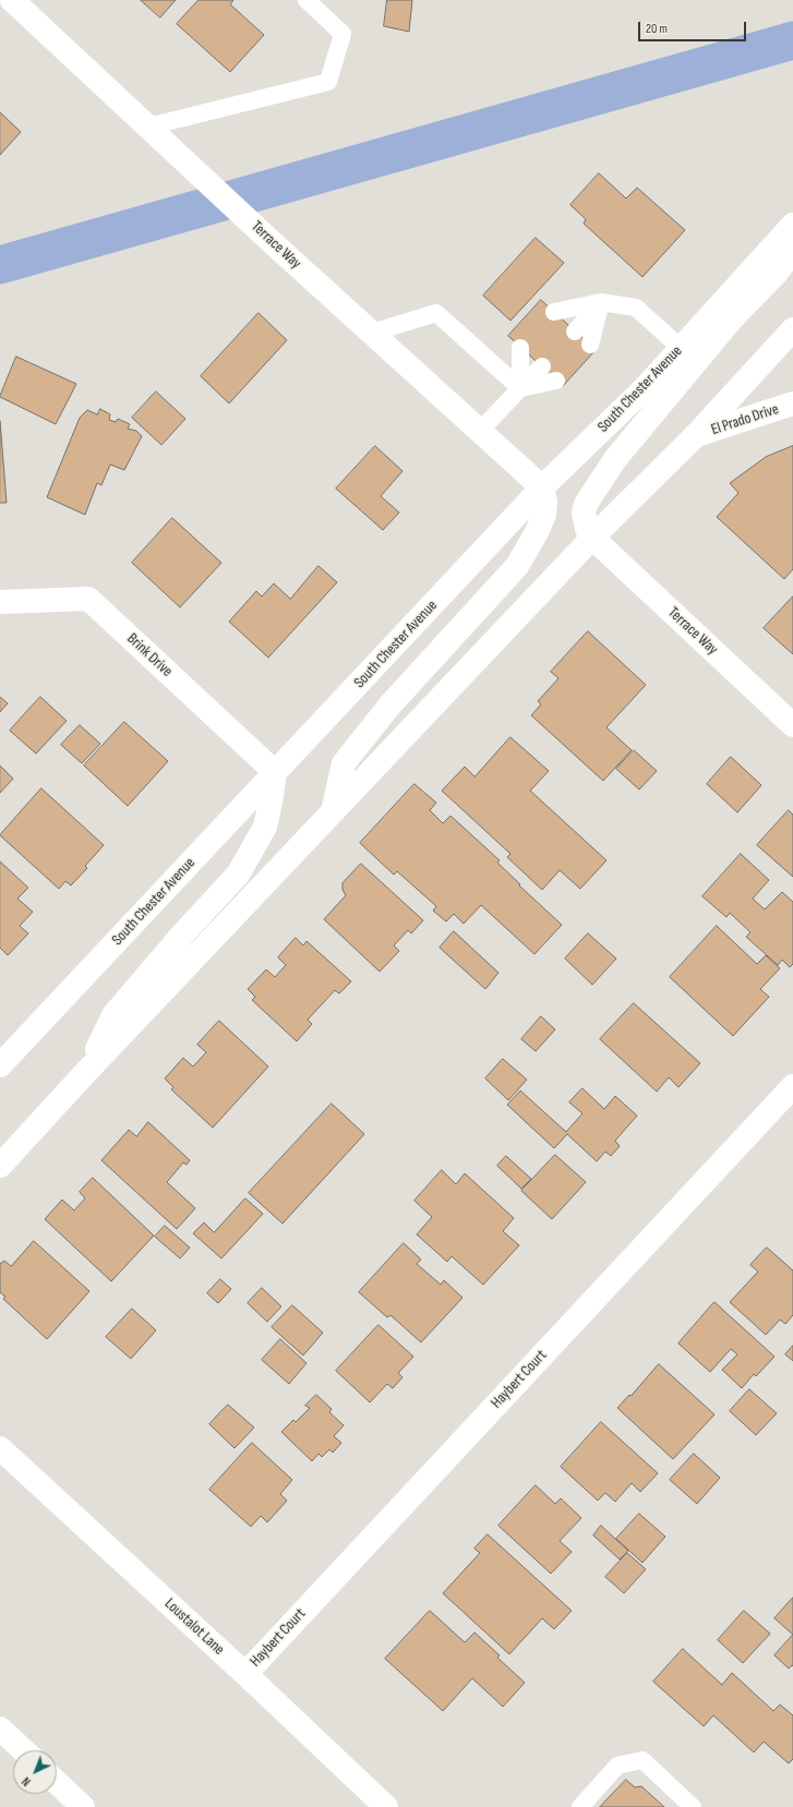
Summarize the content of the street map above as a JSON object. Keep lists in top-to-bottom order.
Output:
{
  "streets": {
    "main road": [
      "Terrace Way",
      "South Chester Avenue",
      "El Prado Drive",
      "Brink Drive",
      "Haybert Court",
      "Loustalot Lane"
    ]
  },
  "crossings": [
    ["Terrace Way", "South Chester Avenue"],
    ["South Chester Avenue", "Brink Drive"],
    ["Haybert Court", "Loustalot Lane"]
  ],
  "scale_bar": "20 m",
  "north": "bottom left"
}
